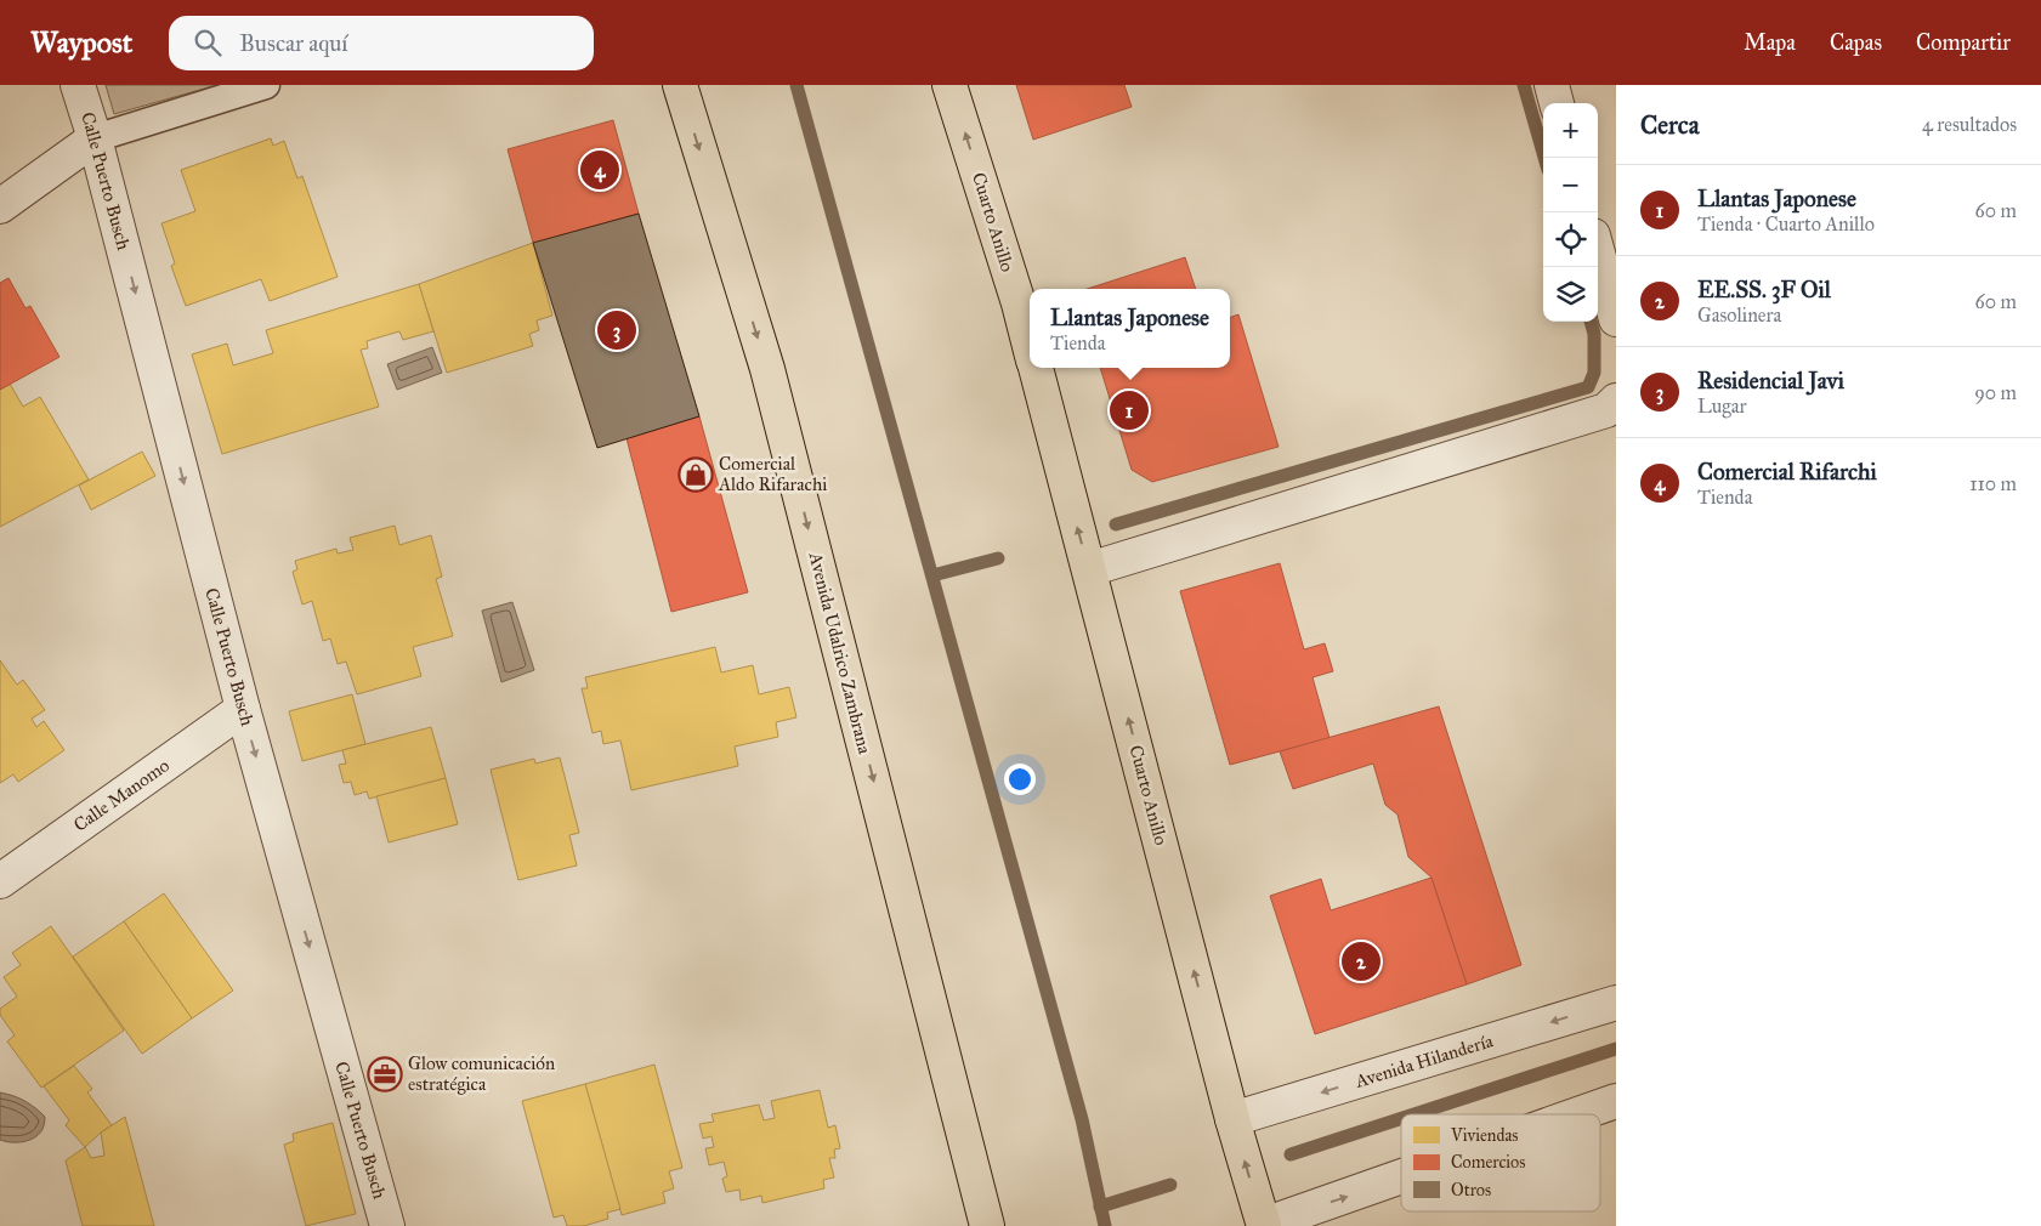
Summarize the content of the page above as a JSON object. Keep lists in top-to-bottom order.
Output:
{
  "streets": {
    "highway": ["Cuarto Anillo", "Avenida Udalrico Zambrana"],
    "street": ["Calle Puerto Busch", "Calle Manomo", "Avenida Hilandería"]
  },
  "crossings": [
    ["Calle Puerto Busch", "Calle Manomo"],
    ["Cuarto Anillo", "Avenida Hilandería"]
  ],
  "one_way": ["Calle Puerto Busch", "Cuarto Anillo", "Avenida Udalrico Zambrana"],
  "places": {
    "shop": ["Comercial Aldo Rifarachi"],
    "office": ["Glow comunicación estratégica"]
  },
  "legend": ["Viviendas", "Comercios", "Otros"],
  "page": {
    "header": "Waypost",
    "search": "Buscar aquí",
    "nav": ["Mapa", "Capas", "Compartir"],
    "heading": ["Cerca", "4 resultados"],
    "map_buttons": ["+", "−"],
    "pins": [
      "4",
      "3",
      "1",
      "2"
    ],
    "list": [
      {
        "mark": "1",
        "name": "Llantas Japonese",
        "note": "Tienda · Cuarto Anillo",
        "value": "60 m"
      },
      {
        "mark": "2",
        "name": "EE.SS. 3F Oil",
        "note": "Gasolinera",
        "value": "60 m"
      },
      {
        "mark": "3",
        "name": "Residencial Javi",
        "note": "Lugar",
        "value": "90 m"
      },
      {
        "mark": "4",
        "name": "Comercial Rifarchi",
        "note": "Tienda",
        "value": "110 m"
      }
    ],
    "popup": ["Llantas Japonese", "Tienda"]
  }
}
